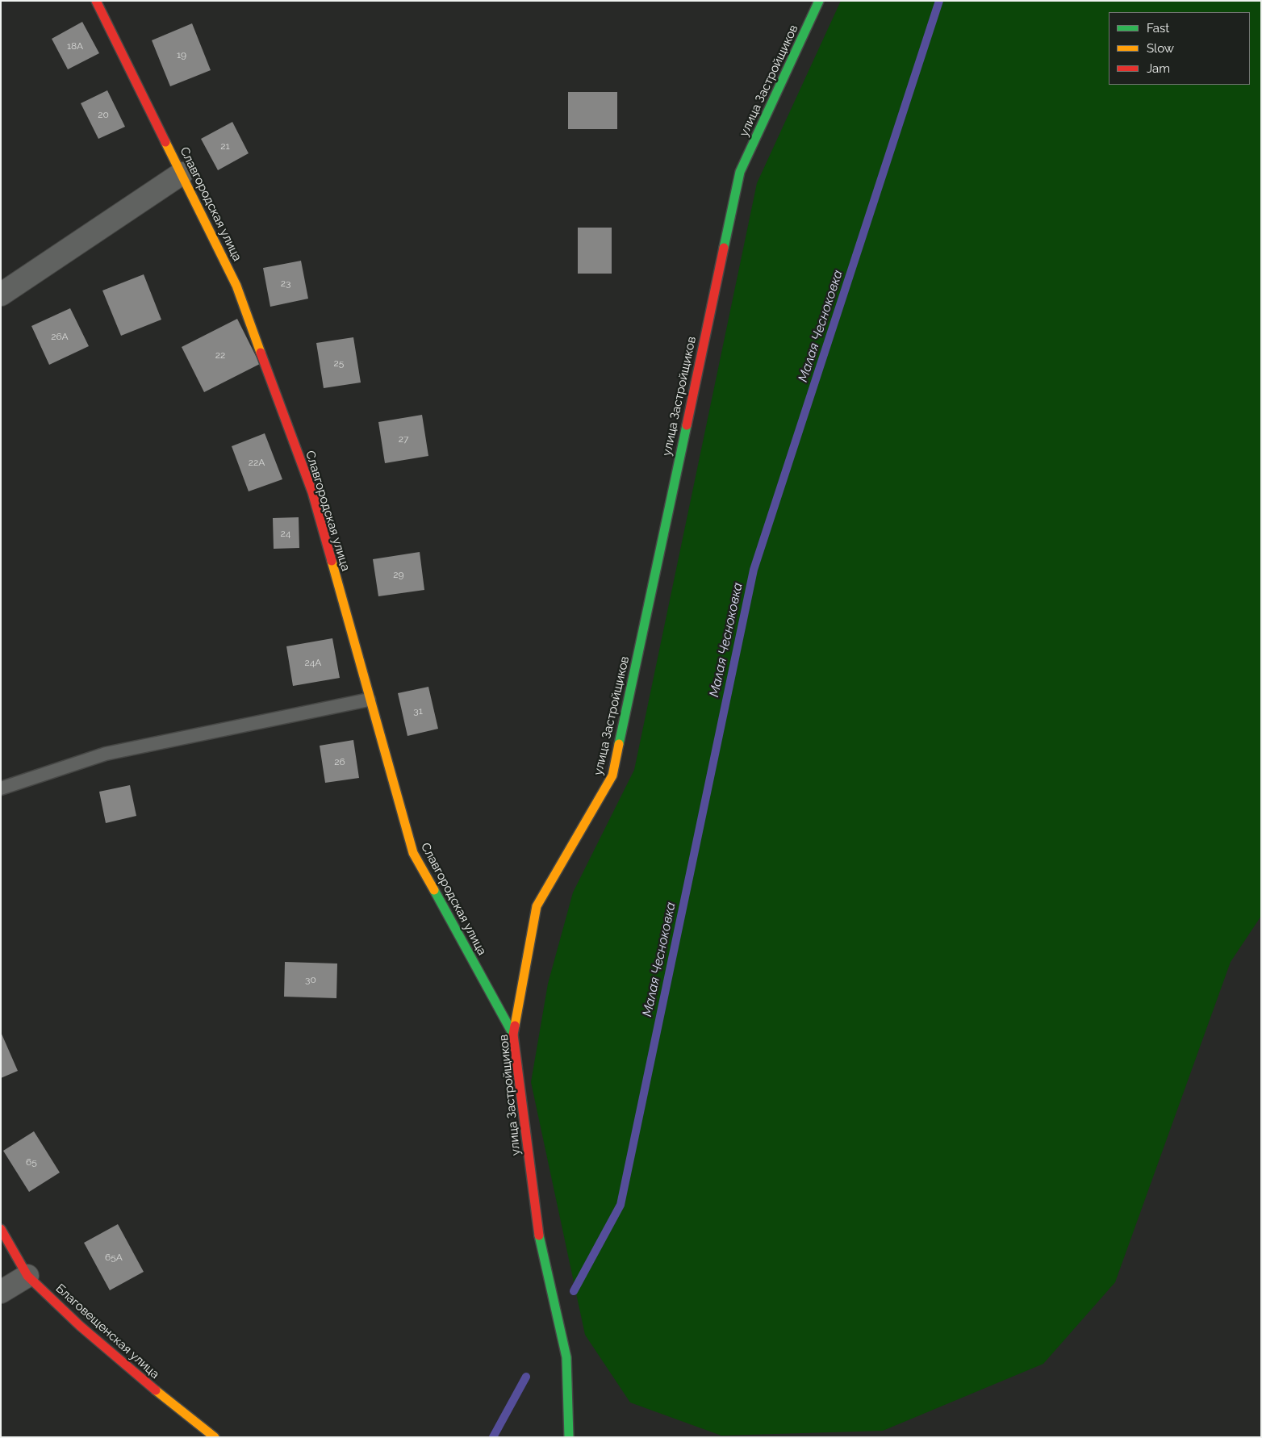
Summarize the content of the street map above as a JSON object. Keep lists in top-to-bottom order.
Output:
{
  "streets": {
    "street": ["улица Застройщиков", "Славгородская улица", "Благовещенская улица"]
  },
  "crossings": [
    ["улица Застройщиков", "Славгородская улица"]
  ],
  "water": ["Малая Чесноковка"],
  "house_numbers": [
    "18А",
    "19",
    "20",
    "21",
    "23",
    "26А",
    "22",
    "25",
    "27",
    "22А",
    "24",
    "29",
    "24А",
    "31",
    "26",
    "30",
    "65",
    "65А"
  ],
  "legend": ["Fast", "Slow", "Jam"]
}
